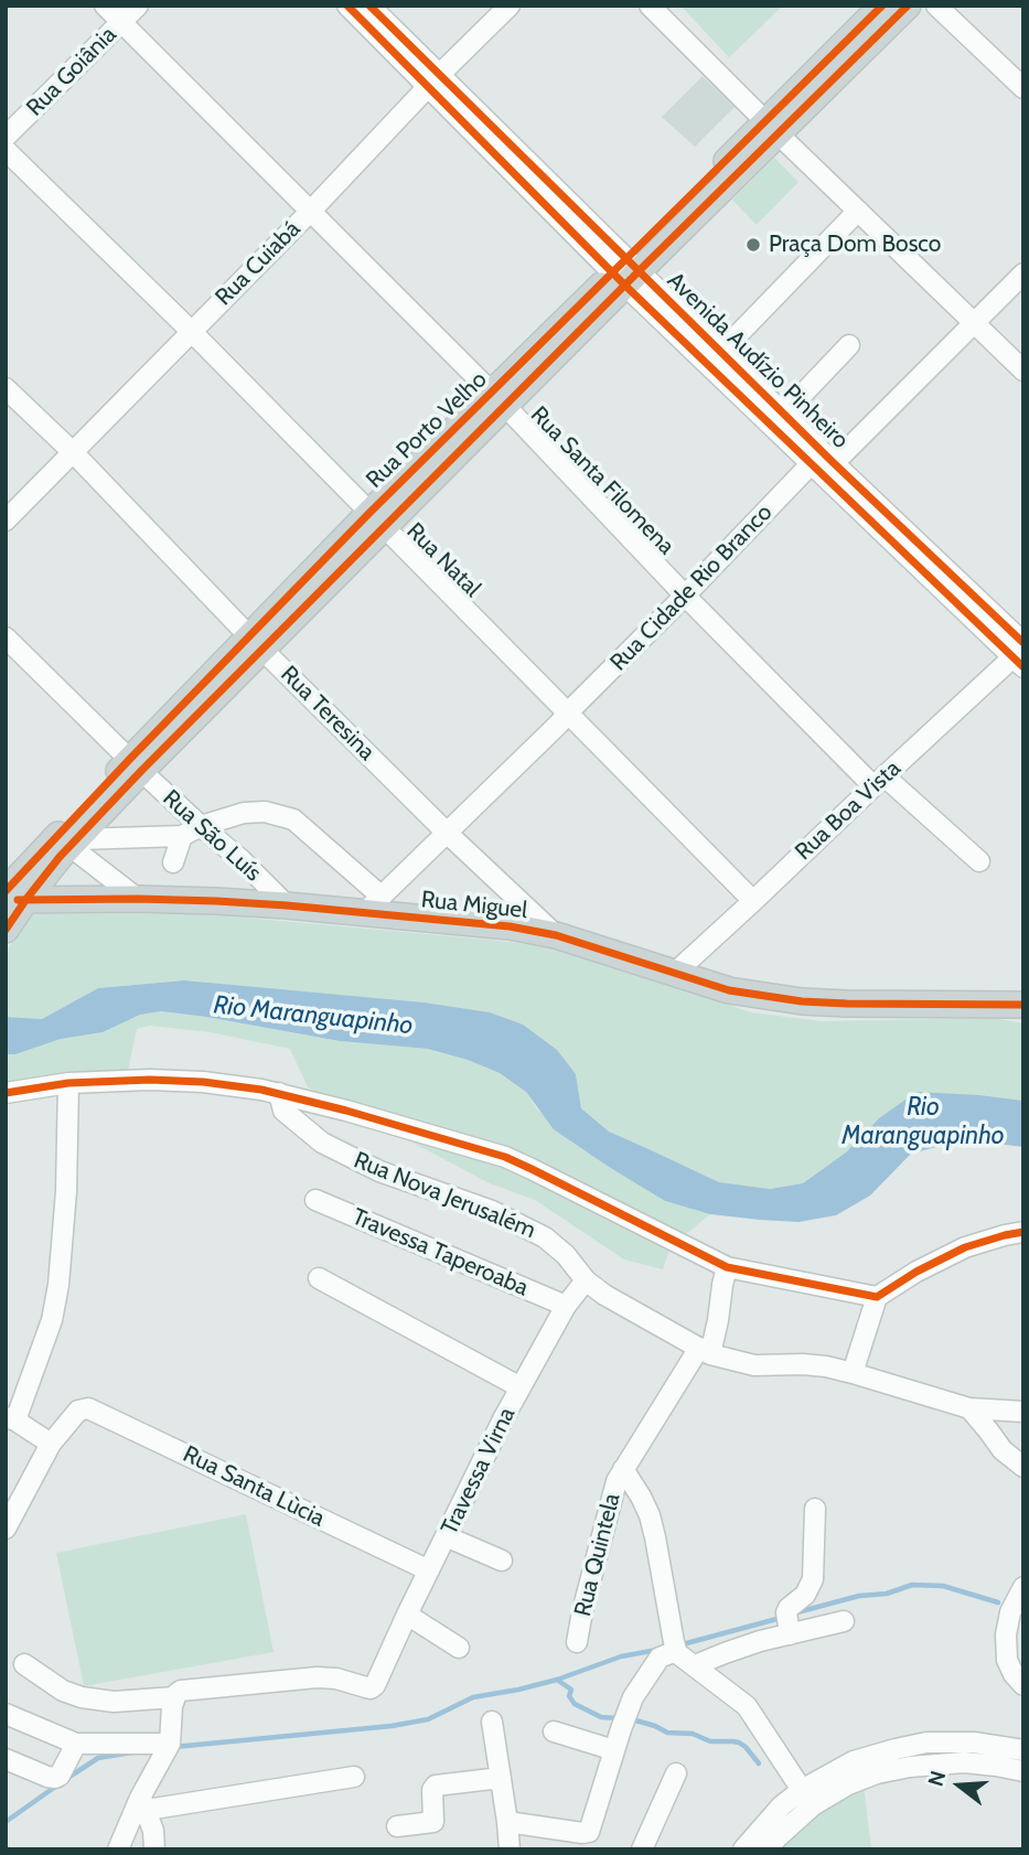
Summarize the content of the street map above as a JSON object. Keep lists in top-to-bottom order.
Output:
{
  "streets": {
    "main road": ["Rua Porto Velho", "Rua Miguel"],
    "street": [
      "Rua Goiânia",
      "Rua Cuiabá",
      "Avenida Audízio Pinheiro",
      "Rua Santa Filomena",
      "Rua Natal",
      "Rua Cidade Rio Branco",
      "Rua Teresina",
      "Rua Boa Vista",
      "Rua São Luís",
      "Rua Nova Jerusalém",
      "Travessa Taperoaba",
      "Travessa Virna",
      "Rua Santa Lùcia",
      "Rua Quintela"
    ]
  },
  "crossings": [
    ["Rua Goiânia", "Rua Santa Filomena"],
    ["Rua Cuiabá", "Avenida Audízio Pinheiro"],
    ["Rua Cuiabá", "Rua Santa Filomena"],
    ["Rua Cuiabá", "Rua Natal"],
    ["Rua Cuiabá", "Rua Teresina"],
    ["Avenida Audízio Pinheiro", "Rua Porto Velho"],
    ["Avenida Audízio Pinheiro", "Rua Cidade Rio Branco"],
    ["Avenida Audízio Pinheiro", "Rua Boa Vista"],
    ["Rua Porto Velho", "Rua Santa Filomena"],
    ["Rua Porto Velho", "Rua Natal"],
    ["Rua Porto Velho", "Rua Teresina"],
    ["Rua Porto Velho", "Rua São Luís"],
    ["Rua Porto Velho", "Rua Miguel"],
    ["Rua Santa Filomena", "Rua Cidade Rio Branco"],
    ["Rua Santa Filomena", "Rua Boa Vista"],
    ["Rua Natal", "Rua Cidade Rio Branco"],
    ["Rua Natal", "Rua Boa Vista"],
    ["Rua Cidade Rio Branco", "Rua Teresina"],
    ["Rua Cidade Rio Branco", "Rua Miguel"],
    ["Rua Teresina", "Rua Miguel"],
    ["Rua Boa Vista", "Rua Miguel"],
    ["Rua São Luís", "Rua Miguel"],
    ["Rua Nova Jerusalém", "Travessa Virna"],
    ["Rua Nova Jerusalém", "Rua Quintela"],
    ["Travessa Taperoaba", "Travessa Virna"],
    ["Travessa Virna", "Rua Santa Lùcia"]
  ],
  "water": ["Rio Maranguapinho"],
  "places": ["Praça Dom Bosco"],
  "north": "left"
}
